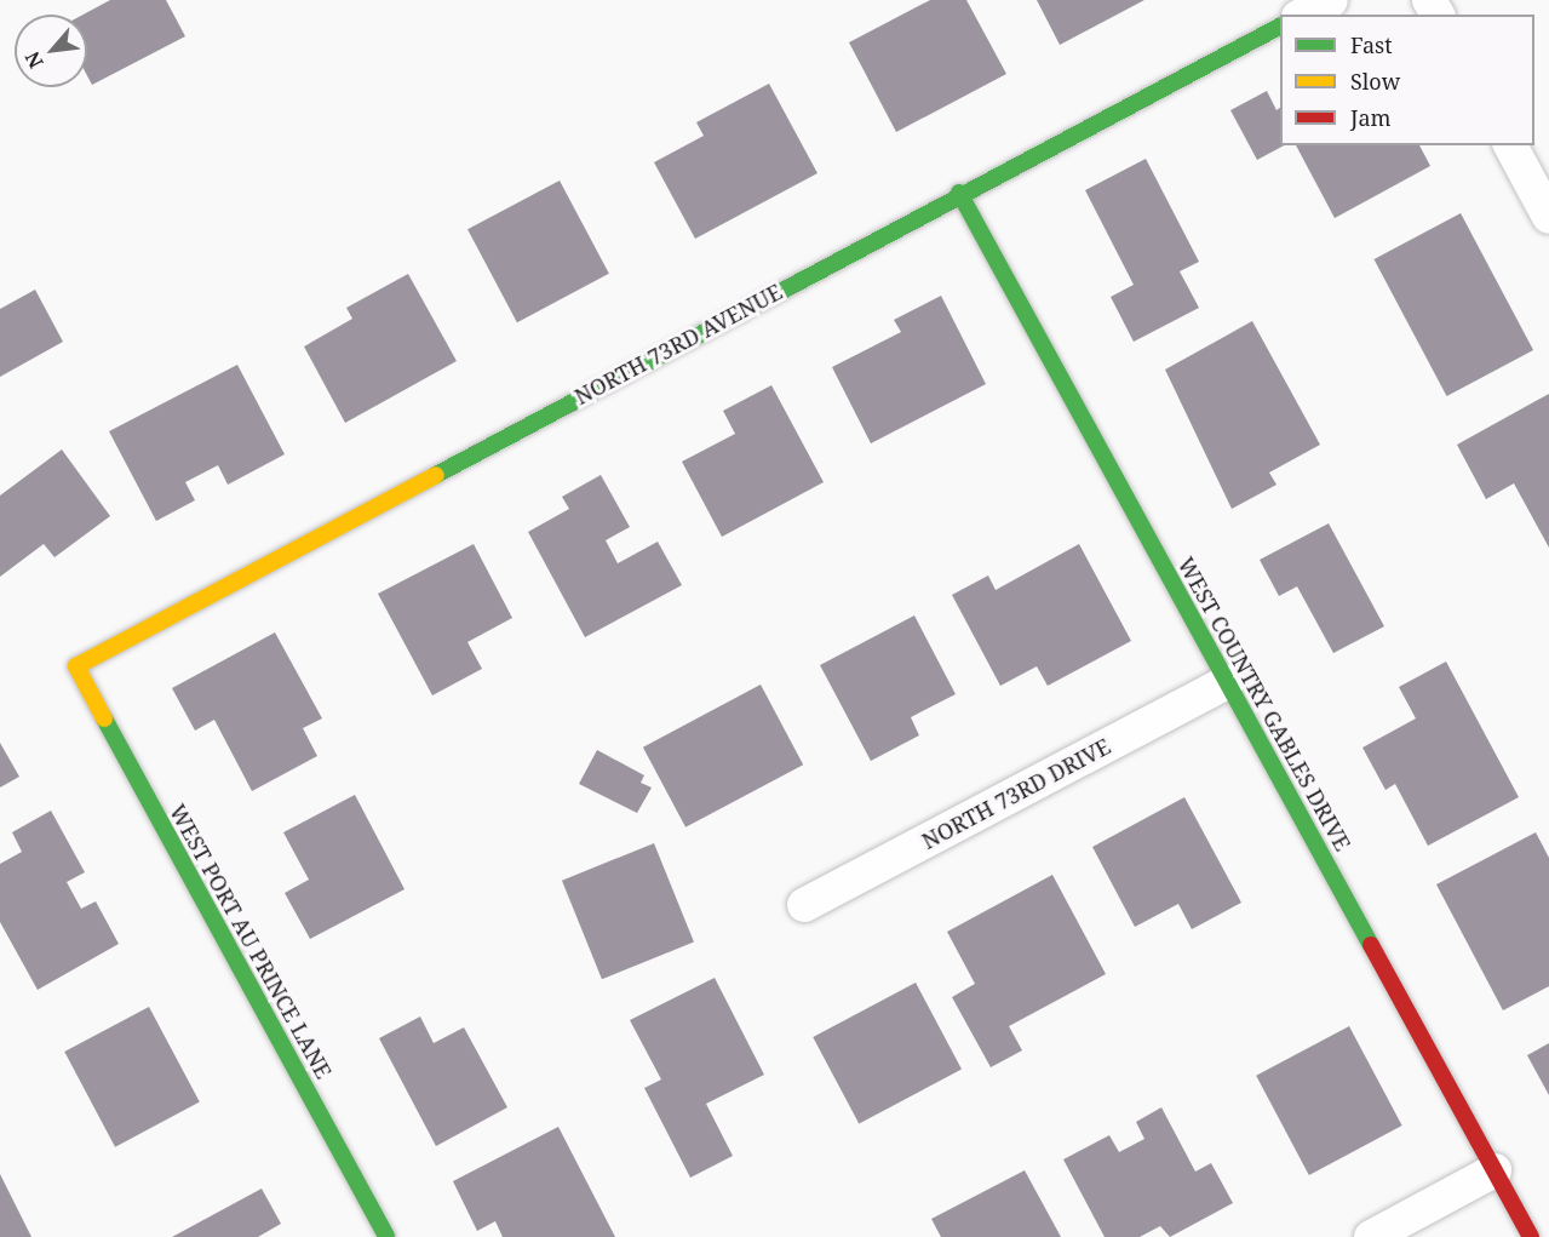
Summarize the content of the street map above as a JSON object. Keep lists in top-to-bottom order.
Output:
{
  "streets": {
    "street": [
      "NORTH 73RD AVENUE",
      "WEST COUNTRY GABLES DRIVE",
      "NORTH 73RD DRIVE",
      "WEST PORT AU PRINCE LANE"
    ]
  },
  "crossings": [
    ["NORTH 73RD AVENUE", "WEST COUNTRY GABLES DRIVE"],
    ["NORTH 73RD AVENUE", "WEST PORT AU PRINCE LANE"],
    ["WEST COUNTRY GABLES DRIVE", "NORTH 73RD DRIVE"]
  ],
  "legend": ["Fast", "Slow", "Jam"],
  "north": "bottom left"
}
